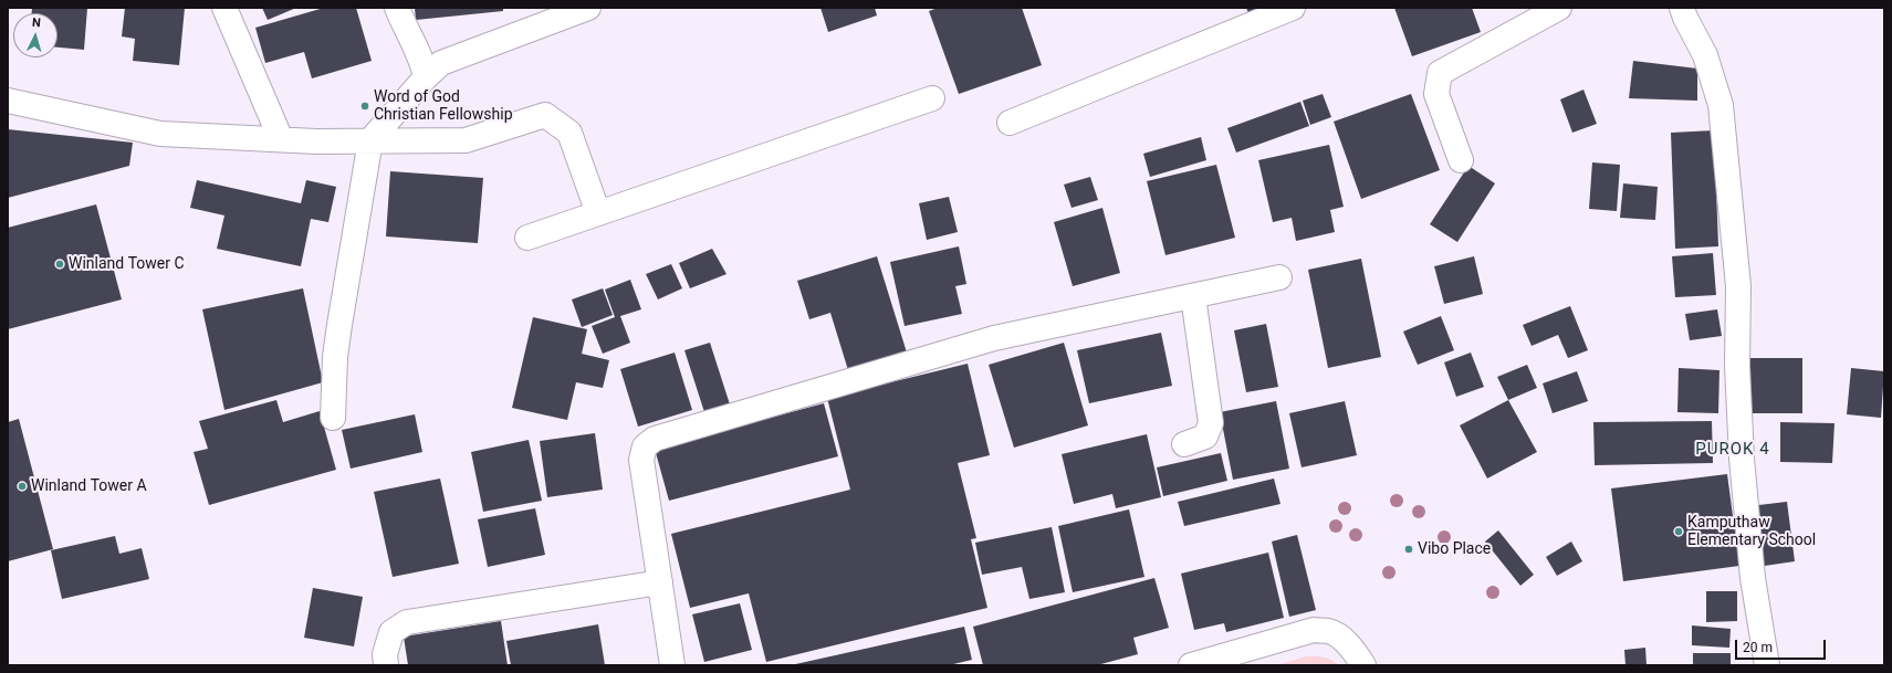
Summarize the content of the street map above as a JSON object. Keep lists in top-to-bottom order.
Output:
{
  "districts": ["PUROK 4"],
  "places": [
    "Word of God Christian Fellowship",
    "Winland Tower C",
    "Winland Tower A",
    "Kamputhaw Elementary School",
    "Vibo Place"
  ],
  "scale_bar": "20 m",
  "north": "top"
}
